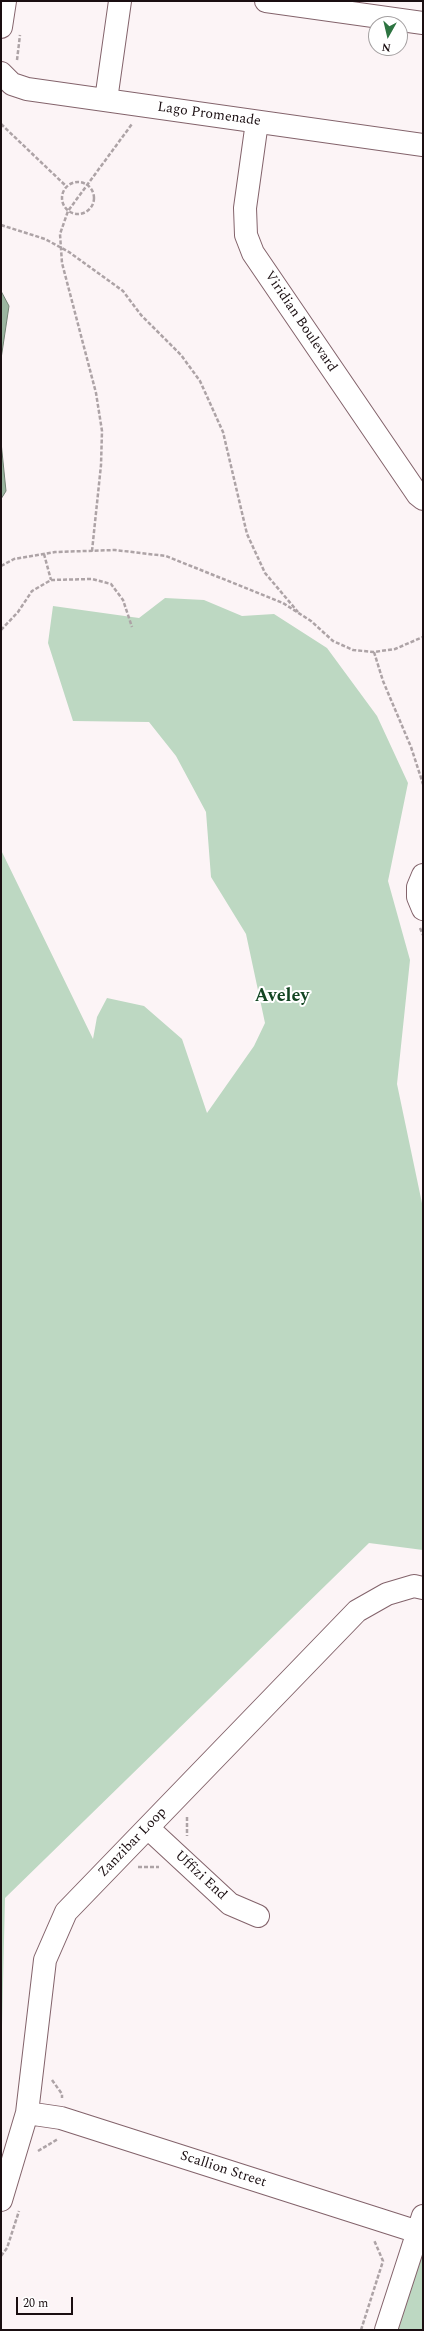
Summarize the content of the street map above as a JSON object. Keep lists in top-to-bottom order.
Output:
{
  "streets": {
    "street": [
      "Lago Promenade",
      "Viridian Boulevard",
      "Zanzibar Loop",
      "Uffizi End",
      "Scallion Street"
    ]
  },
  "crossings": [
    ["Lago Promenade", "Viridian Boulevard"],
    ["Zanzibar Loop", "Uffizi End"],
    ["Zanzibar Loop", "Scallion Street"]
  ],
  "districts": ["Aveley"],
  "scale_bar": "20 m",
  "north": "bottom"
}
